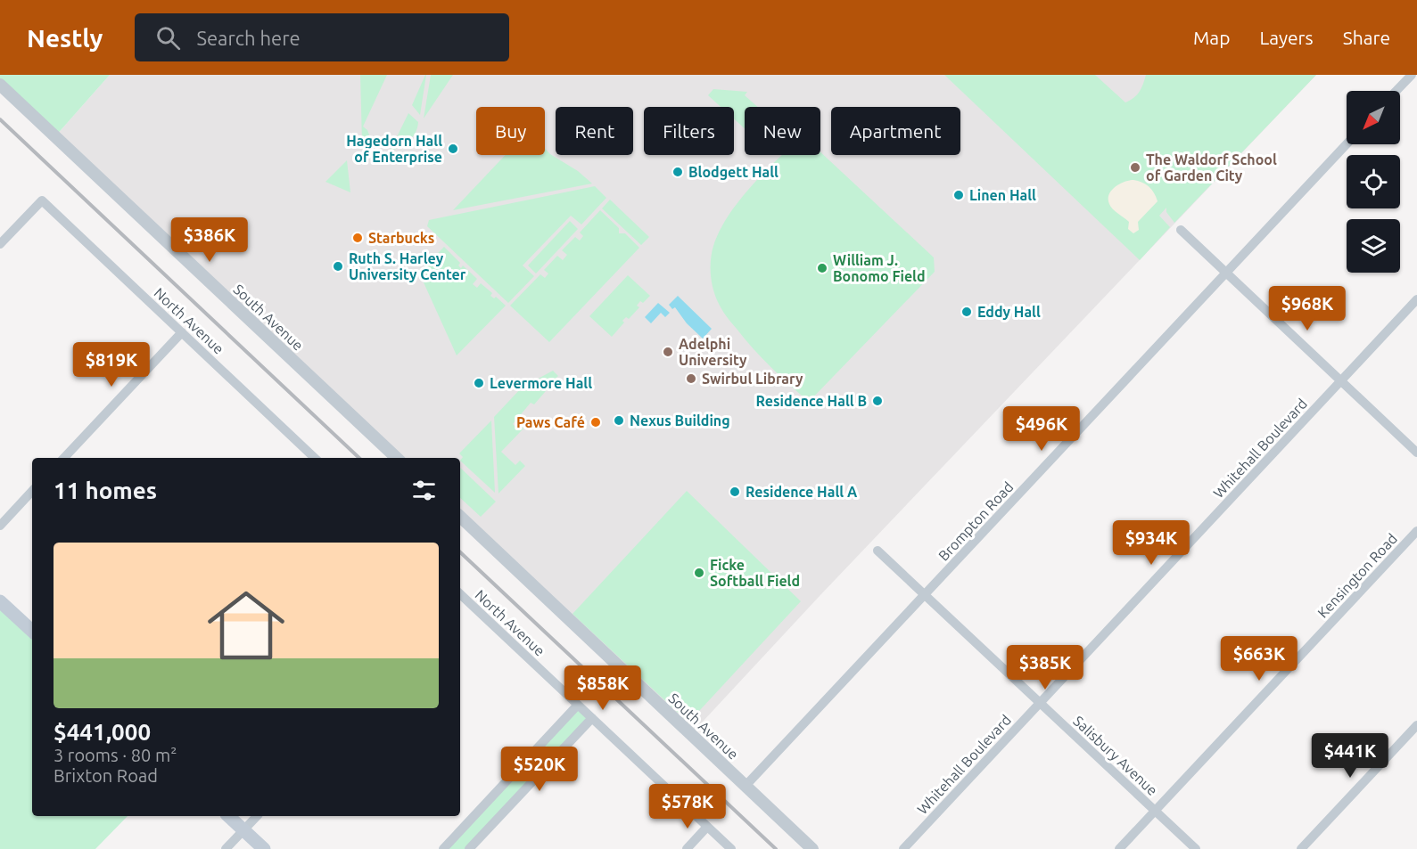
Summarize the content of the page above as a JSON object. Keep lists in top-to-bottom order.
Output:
{
  "streets": {
    "street": [
      "South Avenue",
      "North Avenue",
      "Whitehall Boulevard",
      "Brompton Road",
      "Kensington Road",
      "Salisbury Avenue"
    ]
  },
  "crossings": [
    ["South Avenue", "Brompton Road"],
    ["Whitehall Boulevard", "Salisbury Avenue"],
    ["Brompton Road", "Salisbury Avenue"],
    ["Kensington Road", "Salisbury Avenue"]
  ],
  "places": [
    "Hagedorn Hall of Enterprise",
    "The Waldorf School of Garden City",
    "Blodgett Hall",
    "Linen Hall",
    "Starbucks",
    "Ruth S. Harley University Center",
    "William J. Bonomo Field",
    "Eddy Hall",
    "Adelphi University",
    "Swirbul Library",
    "Levermore Hall",
    "Residence Hall B",
    "Nexus Building",
    "Paws Café",
    "Residence Hall A",
    "Ficke Softball Field"
  ],
  "north": "bottom left",
  "page": {
    "header": "Nestly",
    "search": "Search here",
    "nav": ["Map", "Layers", "Share"],
    "chip": [
      "Buy",
      "Rent",
      "Filters",
      "New",
      "Apartment"
    ],
    "price": [
      "$386K",
      "$968K",
      "$819K",
      "$496K",
      "$934K",
      "$663K",
      "$385K",
      "$858K",
      "$441K",
      "$520K",
      "$578K"
    ],
    "heading": "11 homes",
    "list": [
      {
        "name": "$441,000",
        "note": "3 rooms · 80 m² · Brixton Road"
      }
    ]
  }
}
